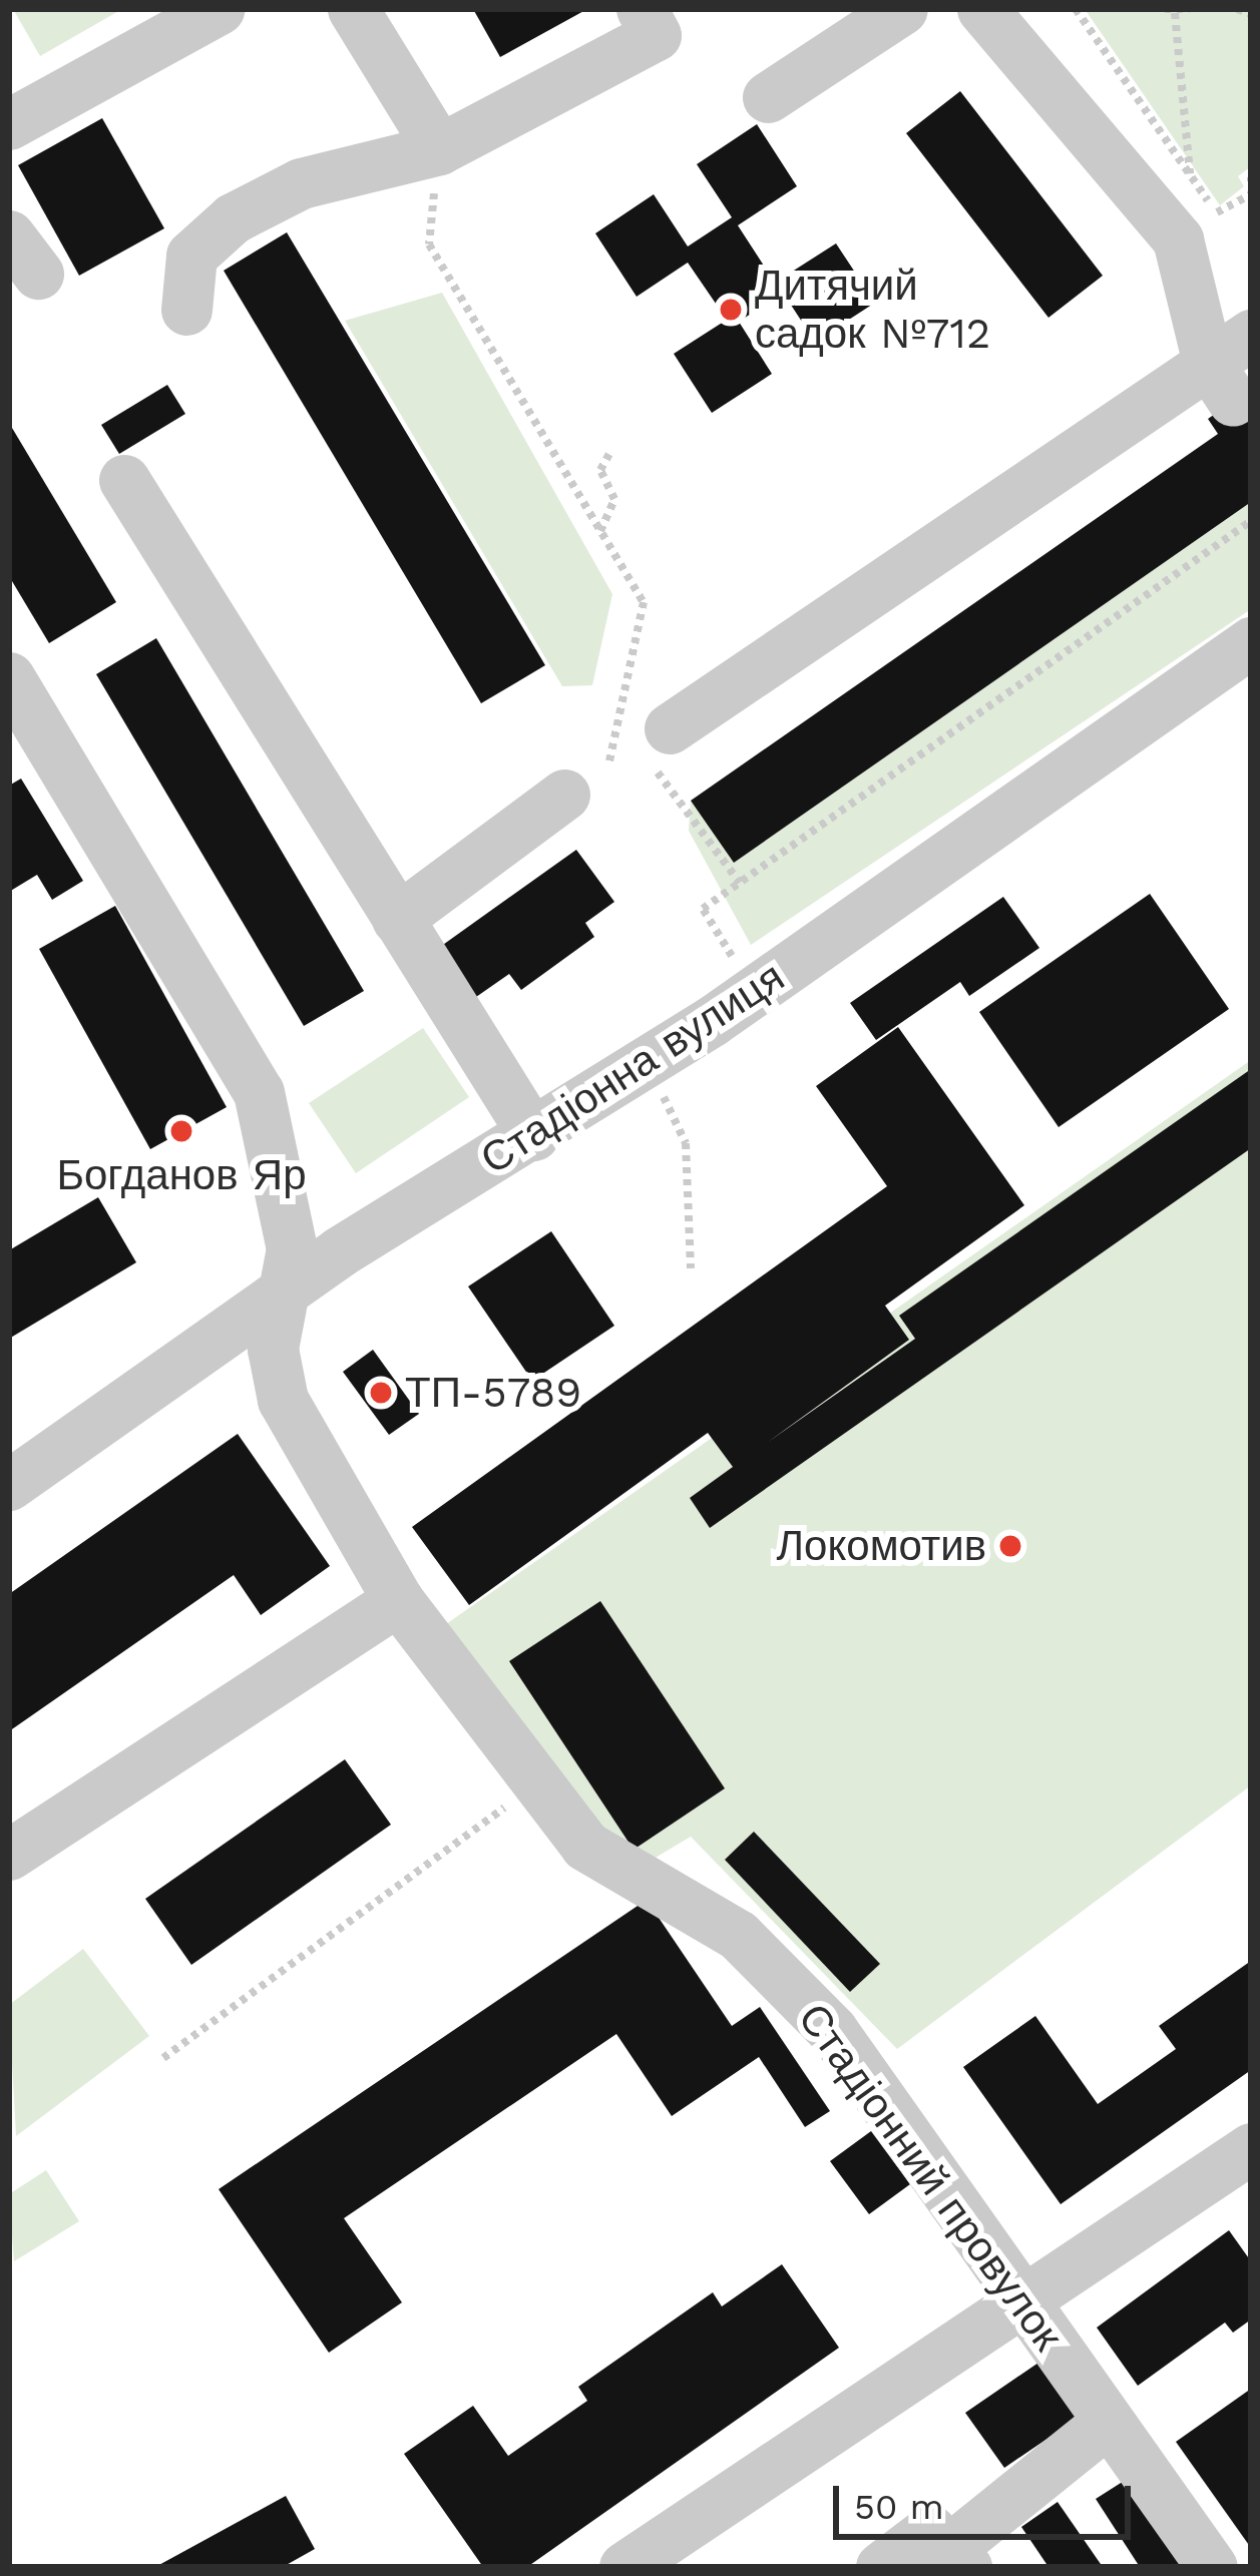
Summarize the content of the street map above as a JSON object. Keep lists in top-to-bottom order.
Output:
{
  "streets": {
    "street": ["Стадіонна вулиця", "Стадіонний провулок"]
  },
  "crossings": [
    ["Стадіонна вулиця", "Стадіонний провулок"]
  ],
  "places": [
    "Дитячий садок №712",
    "Богданов Яр",
    "ТП-5789",
    "Локомотив"
  ],
  "scale_bar": "50 m"
}
